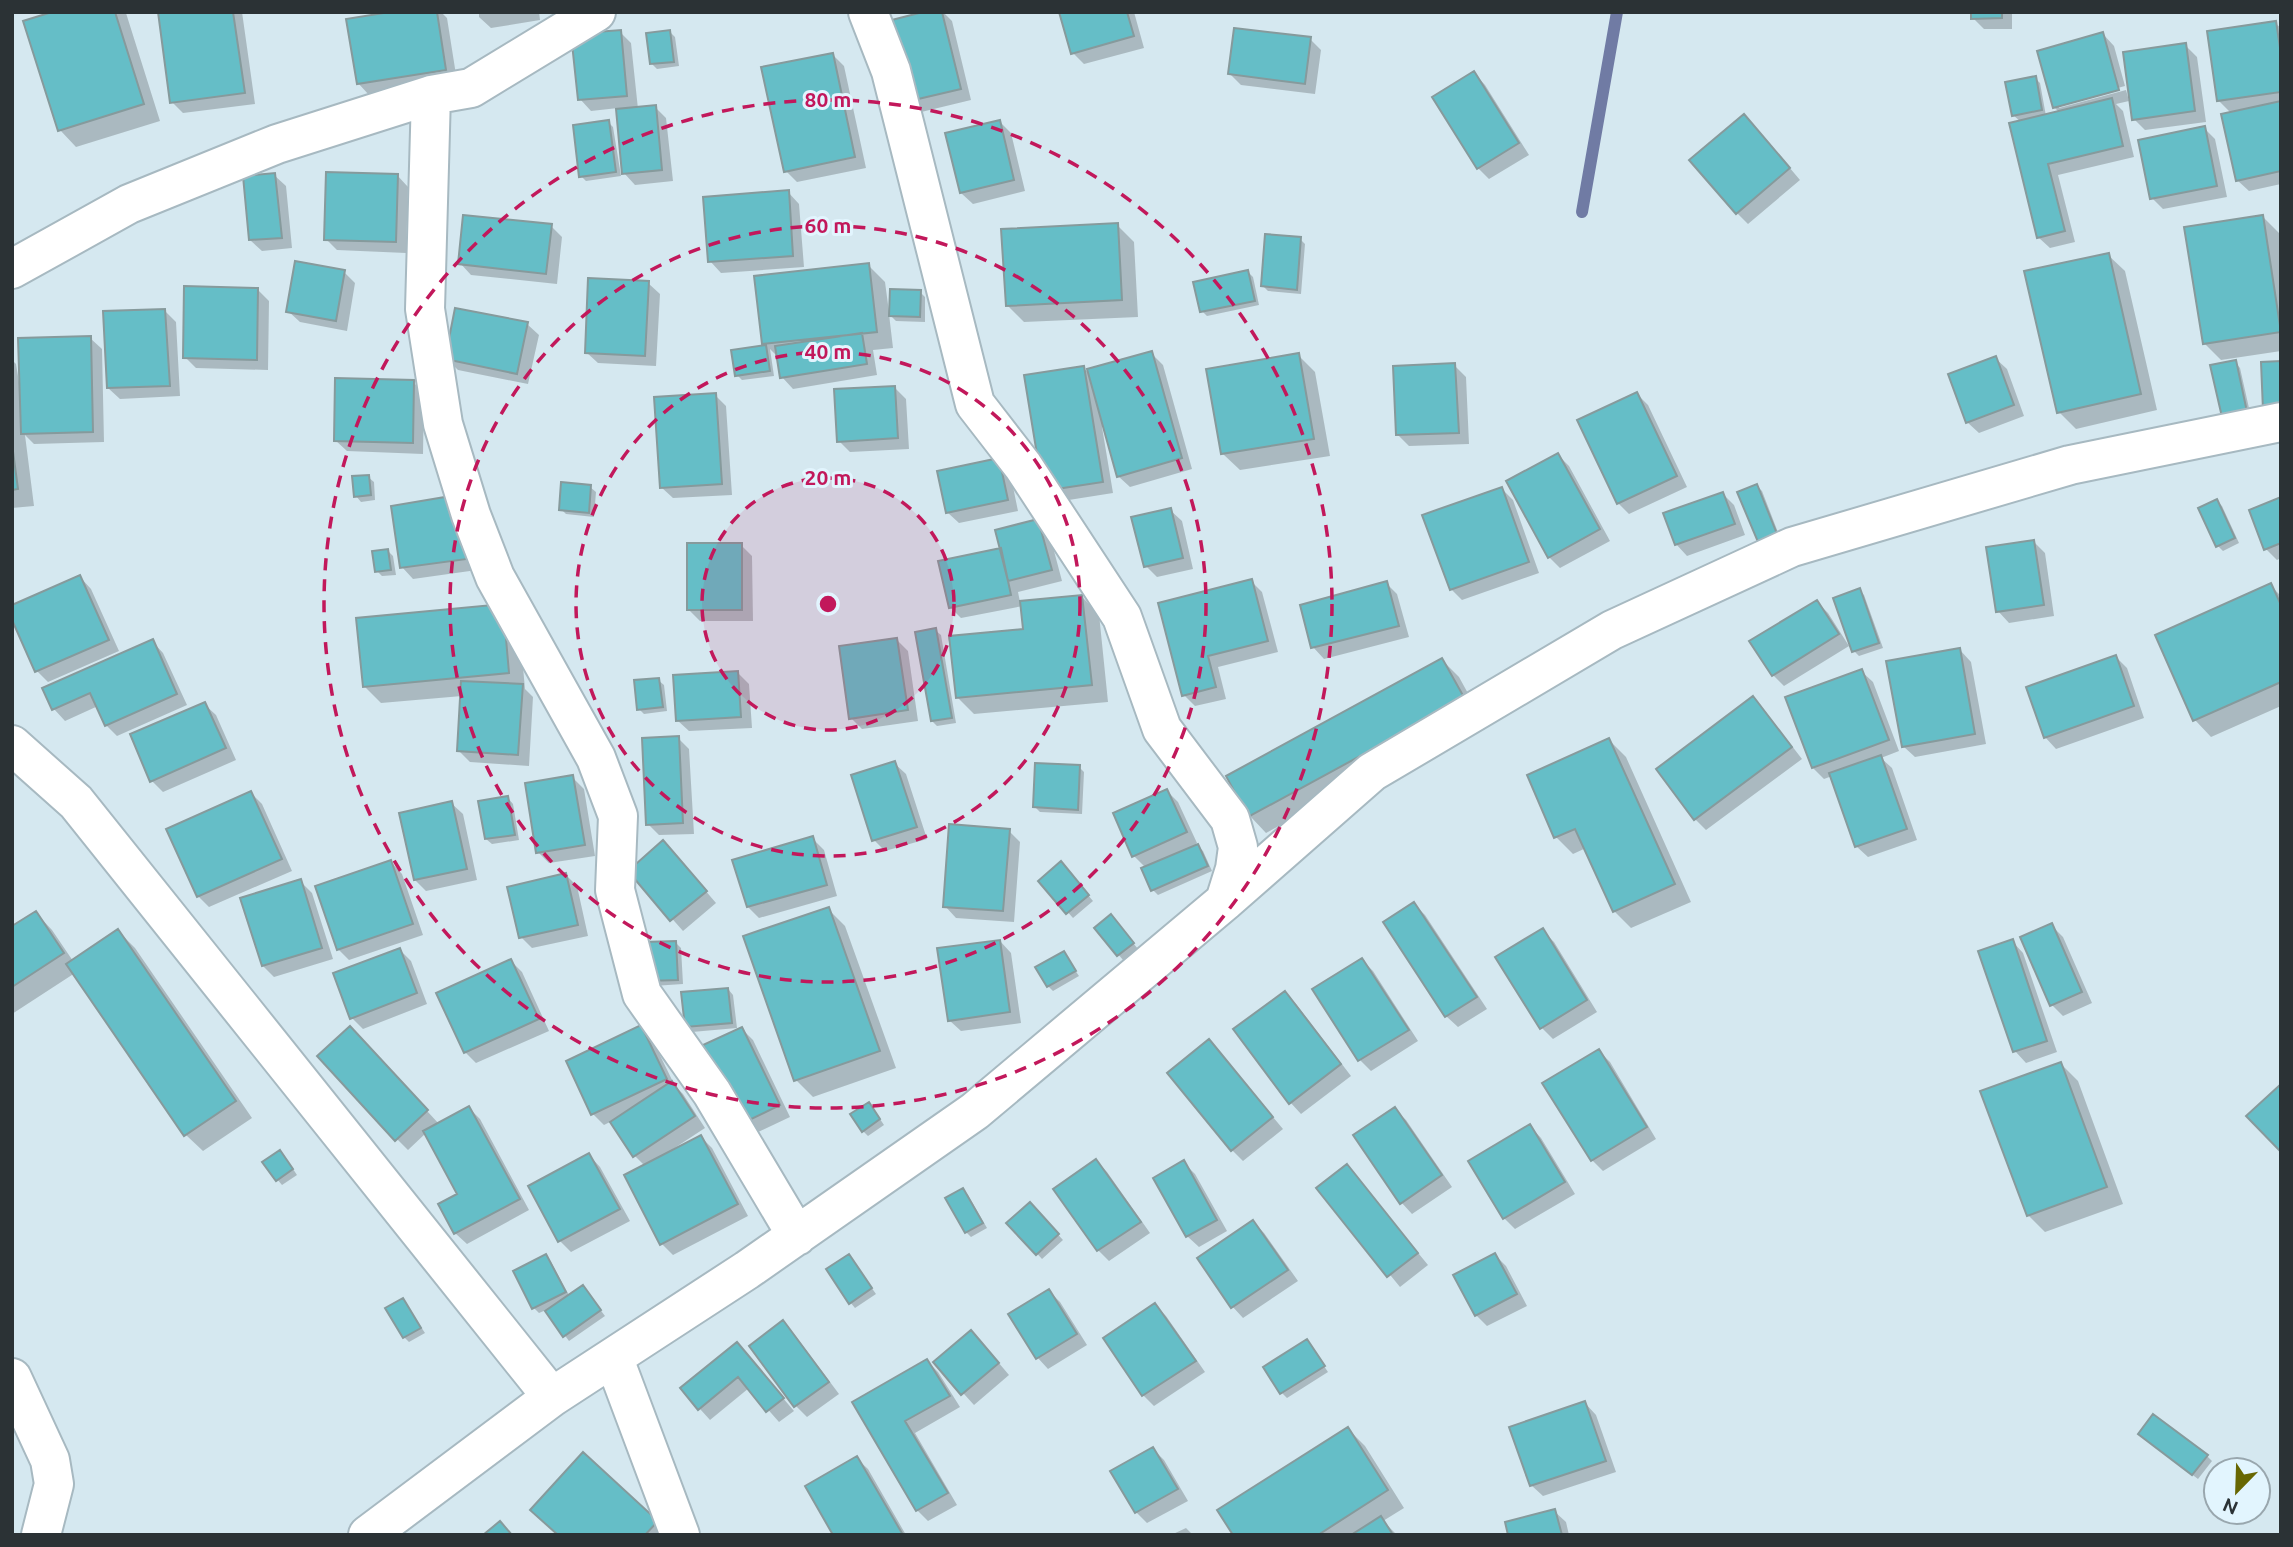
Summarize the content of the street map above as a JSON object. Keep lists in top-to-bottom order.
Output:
{
  "north": "bottom left",
  "rings": [
    "80 m",
    "60 m",
    "40 m",
    "20 m"
  ]
}
